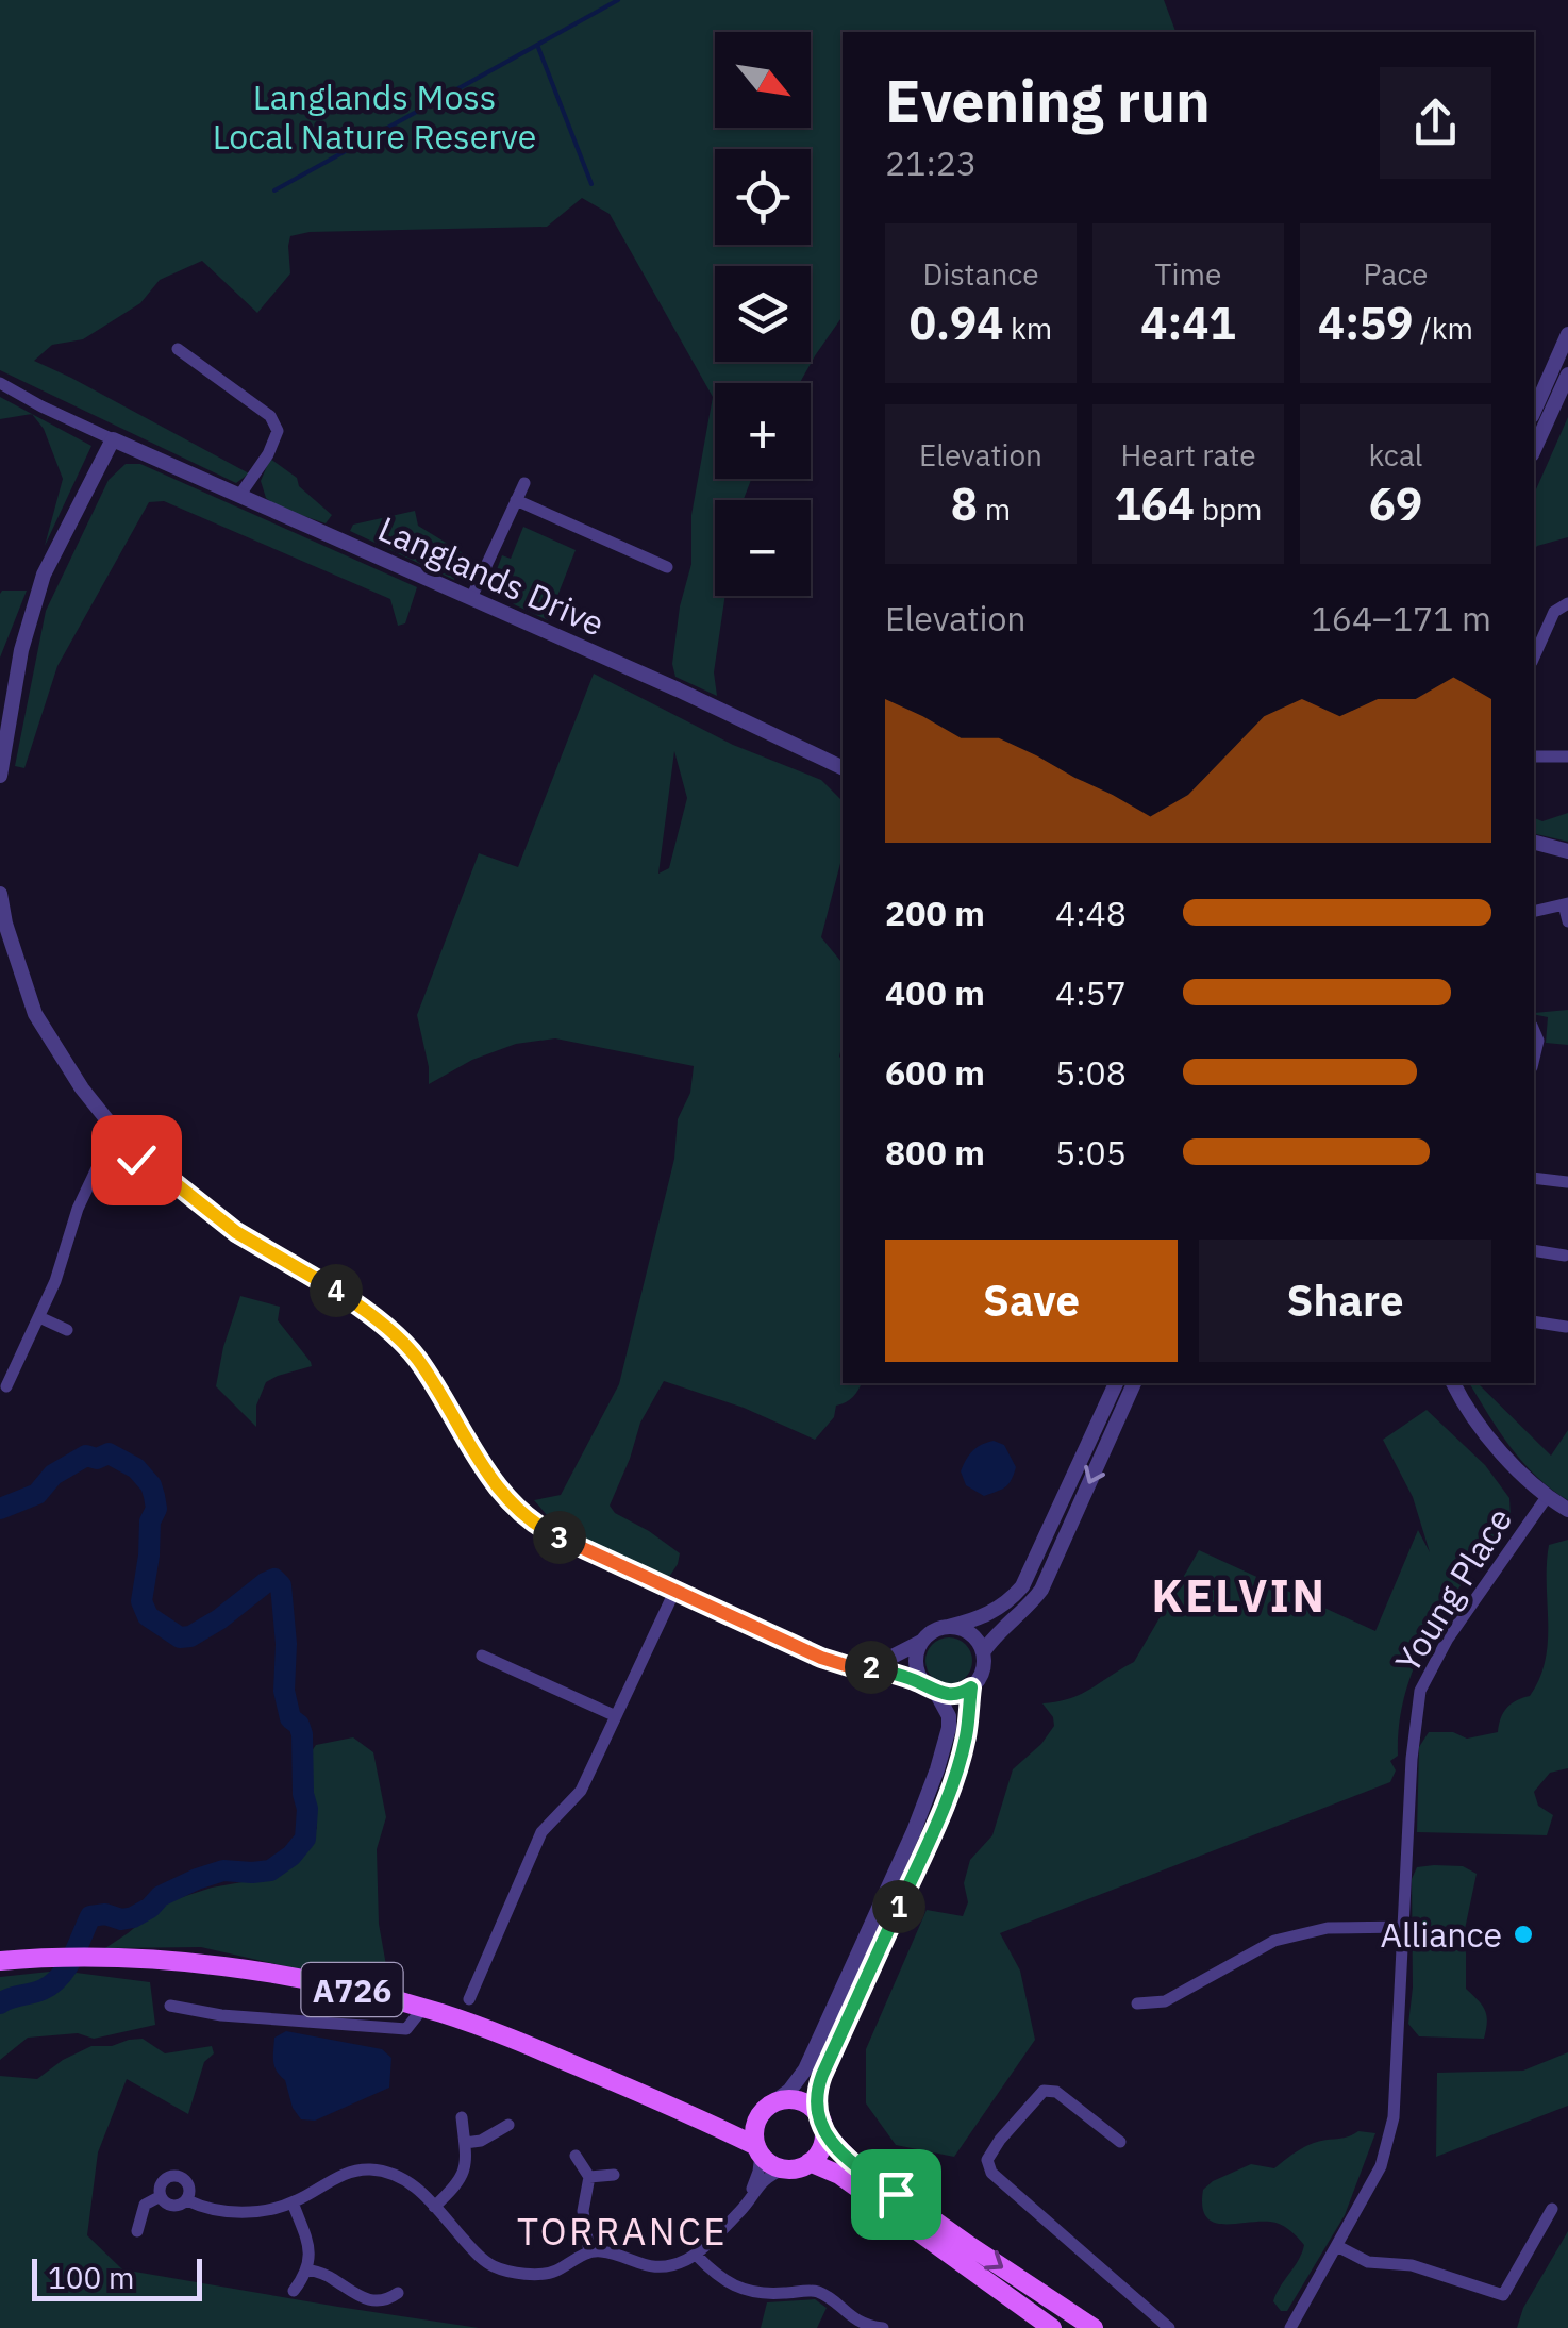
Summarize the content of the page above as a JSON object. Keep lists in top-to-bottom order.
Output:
{
  "streets": {
    "main road": ["A726"],
    "street": ["Langlands Drive", "Young Place"]
  },
  "districts": ["KELVIN", "TORRANCE"],
  "parks": ["Langlands Moss Local Nature Reserve"],
  "places": ["Alliance"],
  "scale_bar": "100 m",
  "north": "bottom right",
  "page": {
    "map_buttons": ["+", "−"],
    "heading": ["Evening run", "21:23"],
    "stats": [
      ["Distance", "0.94 km"],
      ["Time", "4:41"],
      ["Pace", "4:59 /km"],
      ["Elevation", "8 m"],
      ["Heart rate", "164 bpm"],
      ["kcal", "69"]
    ],
    "chart": ["Elevation", "164–171 m"],
    "list": [
      {
        "name": "200 m",
        "note": "4:48"
      },
      {
        "name": "400 m",
        "note": "4:57"
      },
      {
        "name": "600 m",
        "note": "5:08"
      },
      {
        "name": "800 m",
        "note": "5:05"
      }
    ],
    "buttons": ["Save", "Share"],
    "pins": [
      "4",
      "3",
      "2",
      "1"
    ],
    "scale": "100 m"
  }
}
